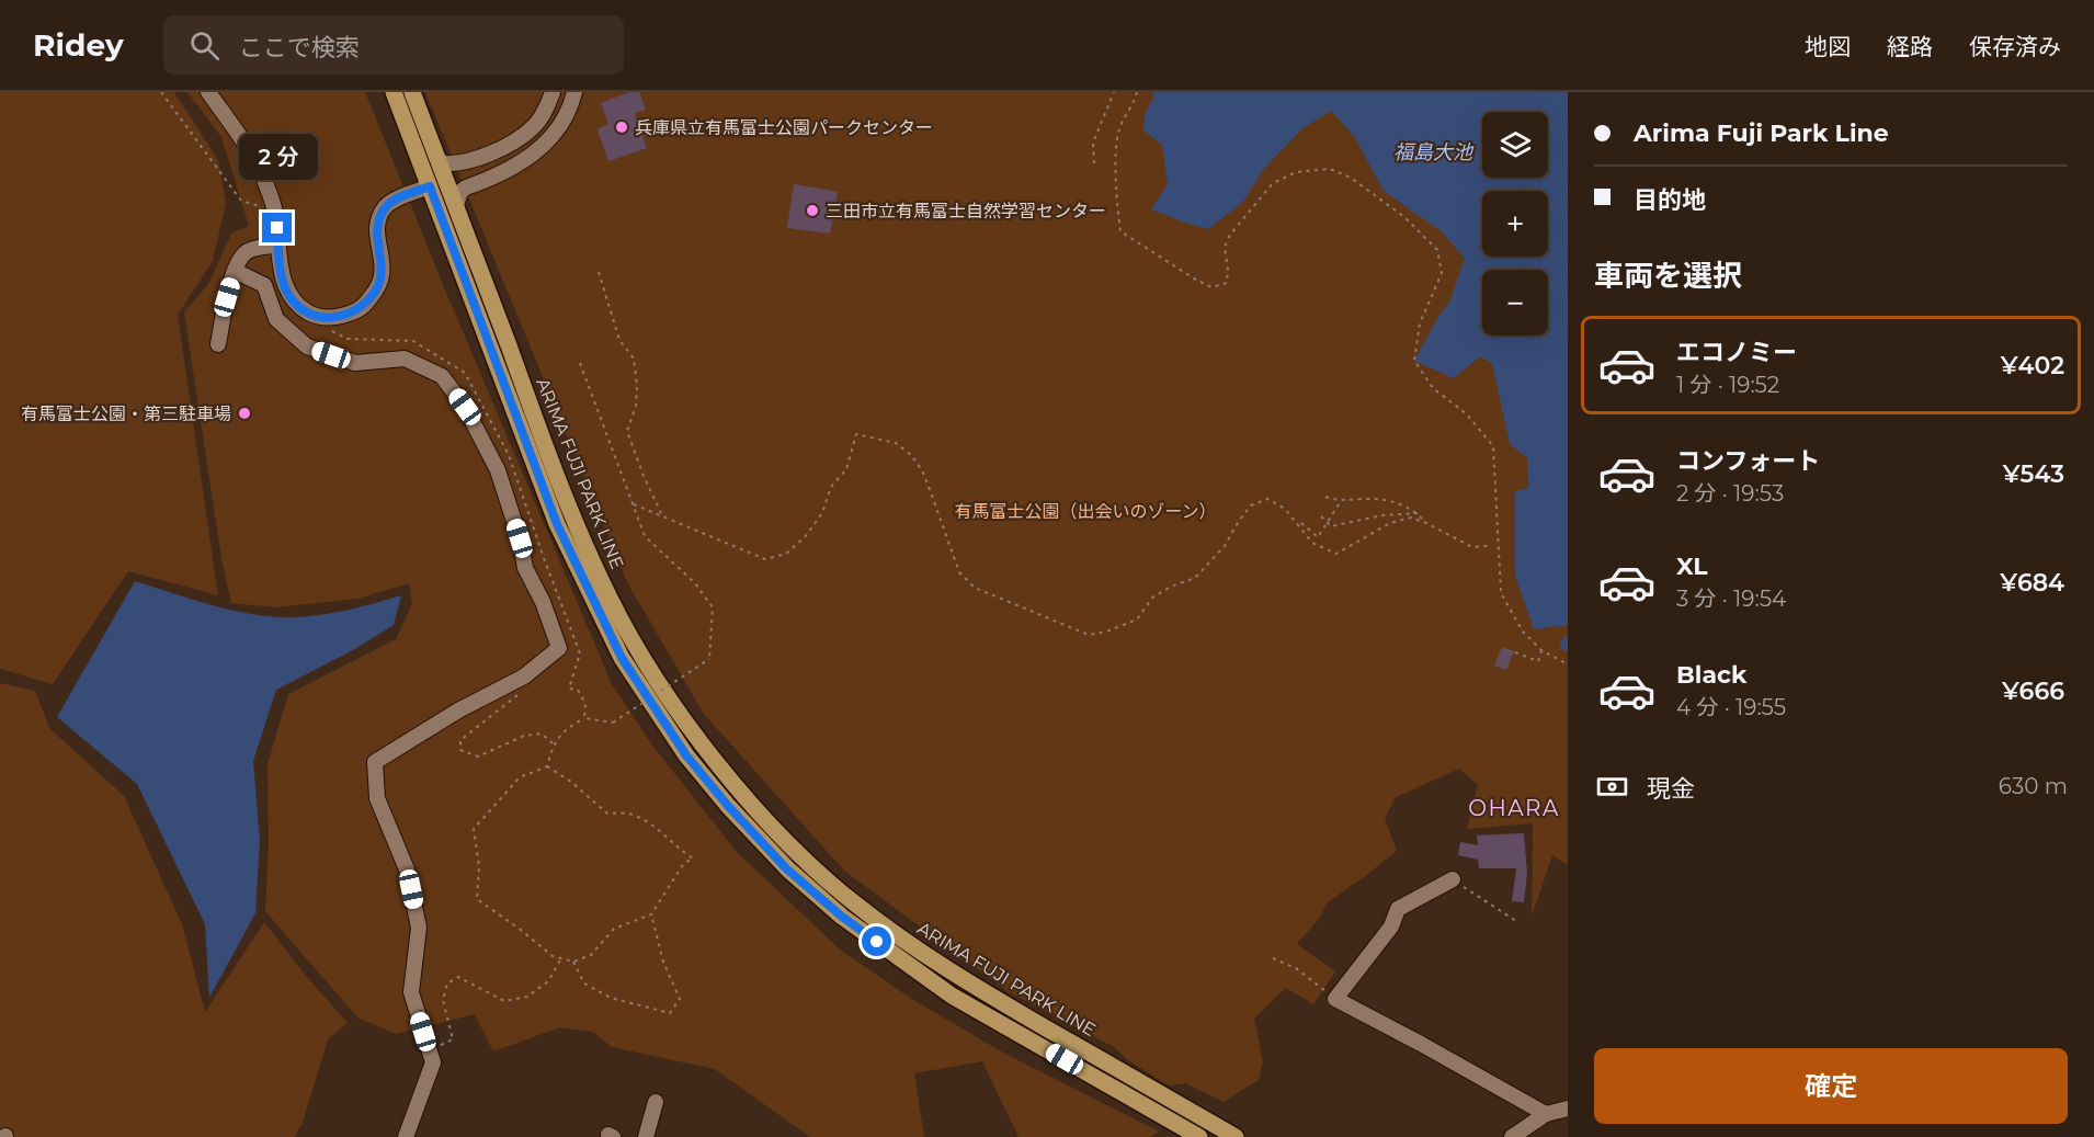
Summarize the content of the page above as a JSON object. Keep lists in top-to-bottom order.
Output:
{
  "streets": {
    "main road": ["ARIMA FUJI PARK LINE"]
  },
  "districts": ["OHARA"],
  "water": ["福島大池"],
  "parks": ["有馬富士公園（出会いのゾーン）"],
  "places": ["兵庫県立有馬富士公園パークセンター", "三田市立有馬富士自然学習センター", "有馬富士公園・第三駐車場"],
  "page": {
    "header": "Ridey",
    "search": "ここで検索",
    "nav": ["地図", "経路", "保存済み"],
    "banner": ["Arima Fuji Park Line", "目的地"],
    "map_buttons": ["+", "−"],
    "bubble": "2 分",
    "heading": "車両を選択",
    "list": [
      {
        "name": "エコノミー",
        "note": "1 分 · 19:52",
        "value": "¥402"
      },
      {
        "name": "コンフォート",
        "note": "2 分 · 19:53",
        "value": "¥543"
      },
      {
        "name": "XL",
        "note": "3 分 · 19:54",
        "value": "¥684"
      },
      {
        "name": "Black",
        "note": "4 分 · 19:55",
        "value": "¥666"
      }
    ],
    "pay": ["現金", "630 m"],
    "buttons": "確定"
  }
}
